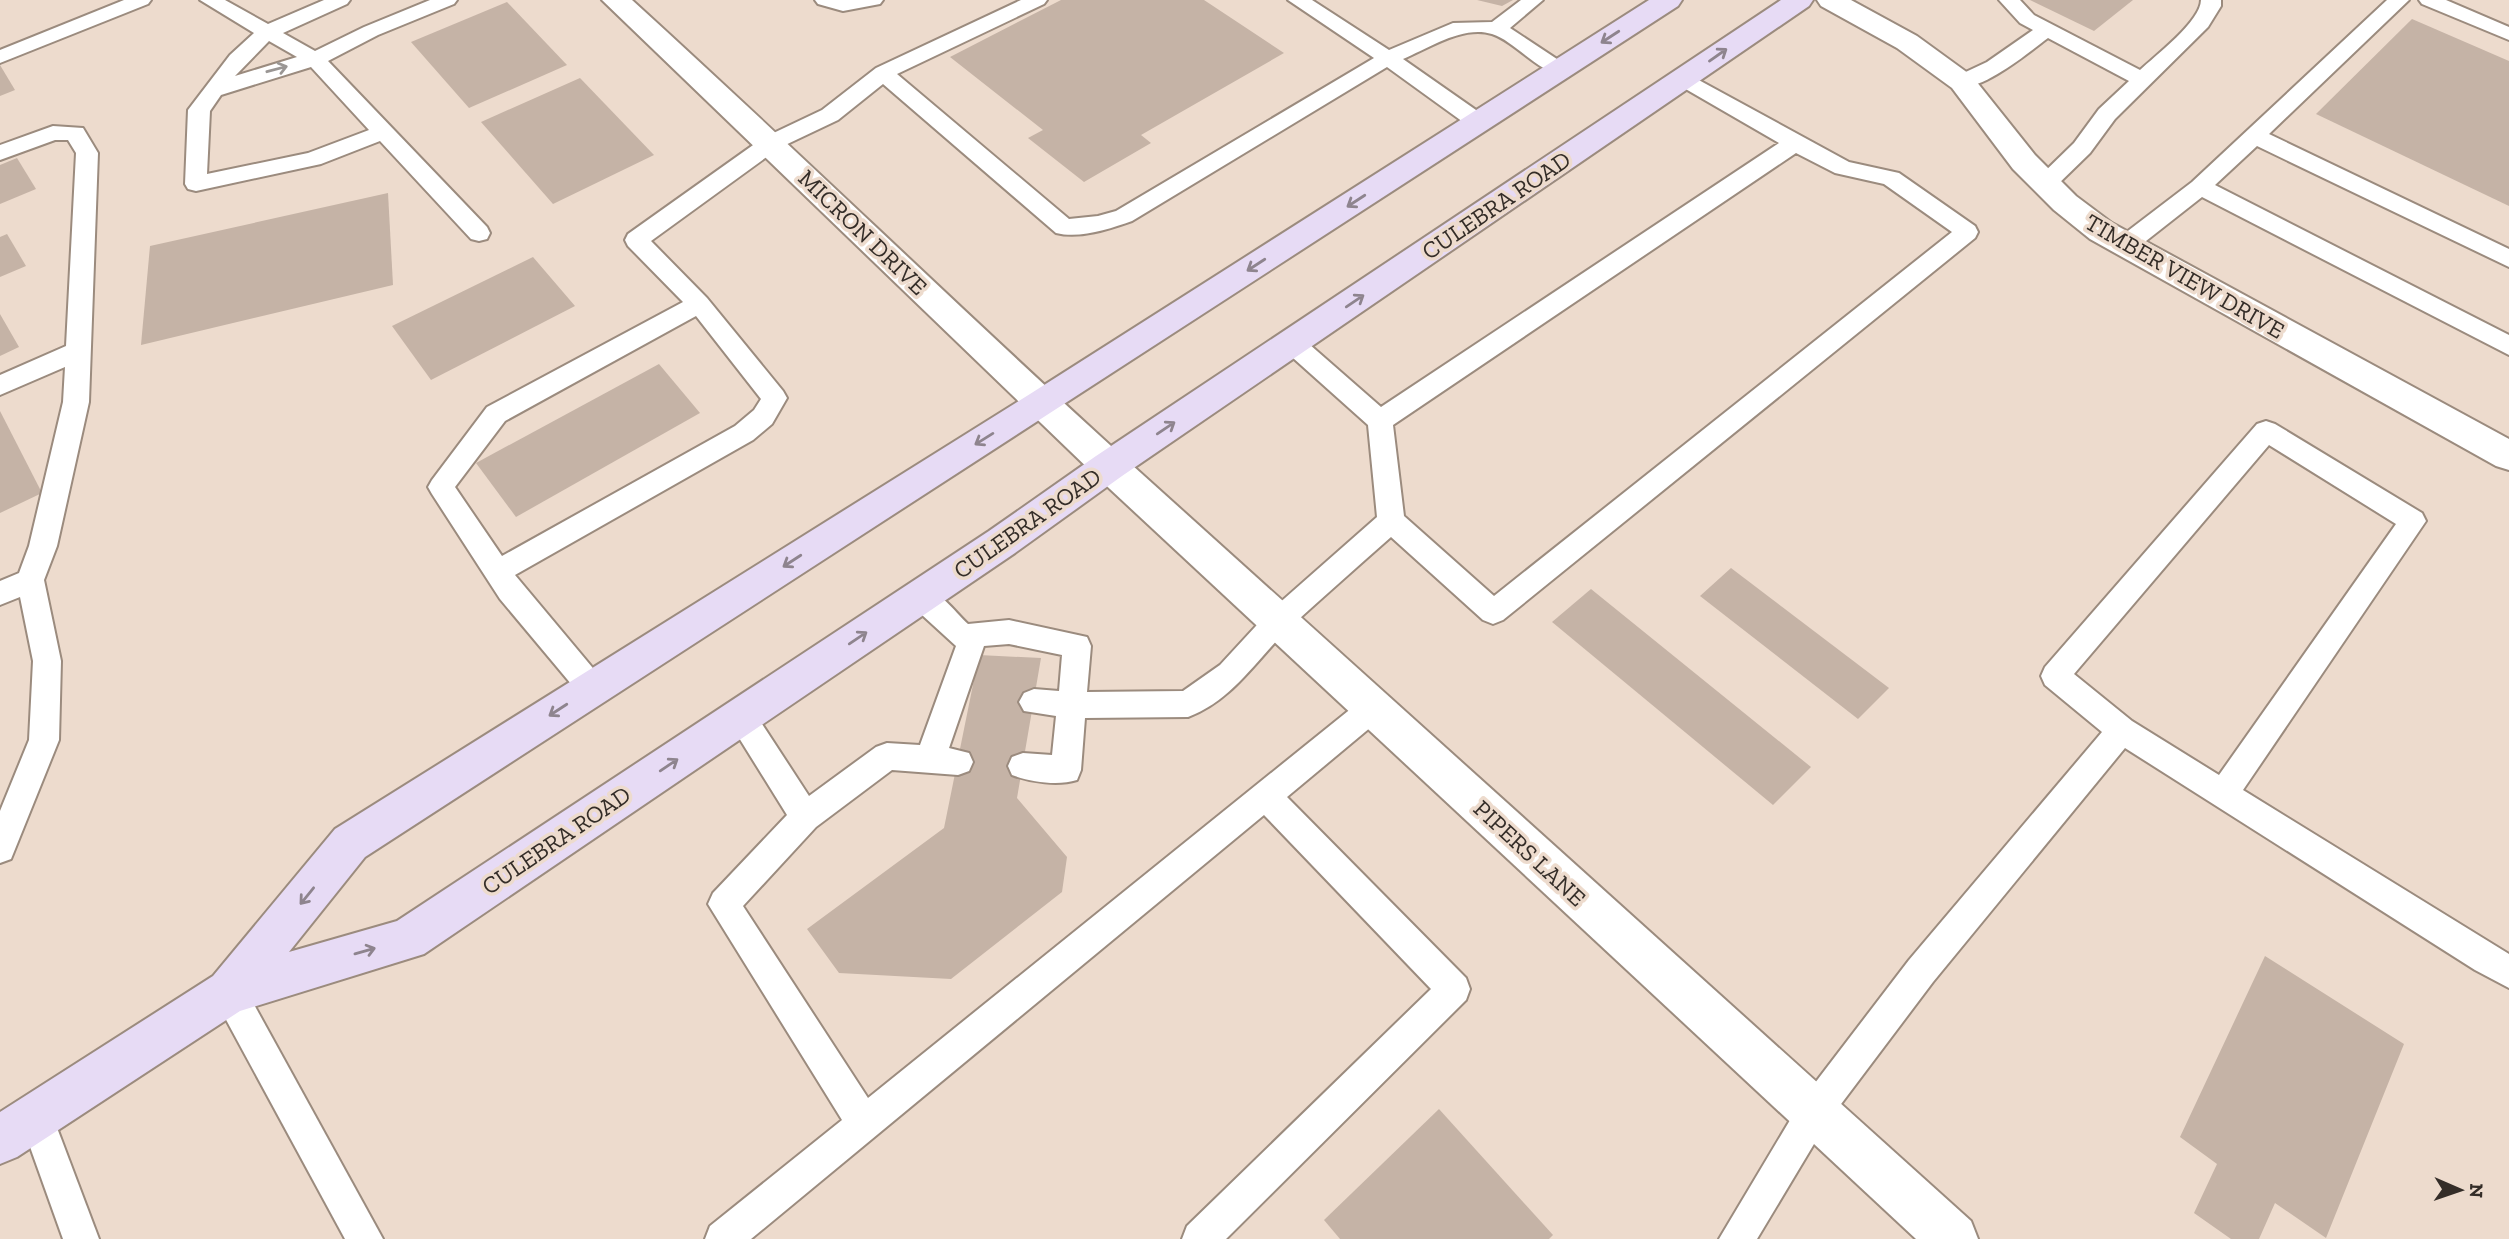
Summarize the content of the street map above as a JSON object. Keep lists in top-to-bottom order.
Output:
{
  "streets": {
    "main road": ["CULEBRA ROAD"],
    "street": ["MICRON DRIVE", "TIMBER VIEW DRIVE", "PIPERS LANE"]
  },
  "crossings": [
    ["CULEBRA ROAD", "MICRON DRIVE"],
    ["CULEBRA ROAD", "PIPERS LANE"],
    ["MICRON DRIVE", "PIPERS LANE"]
  ],
  "north": "right"
}
